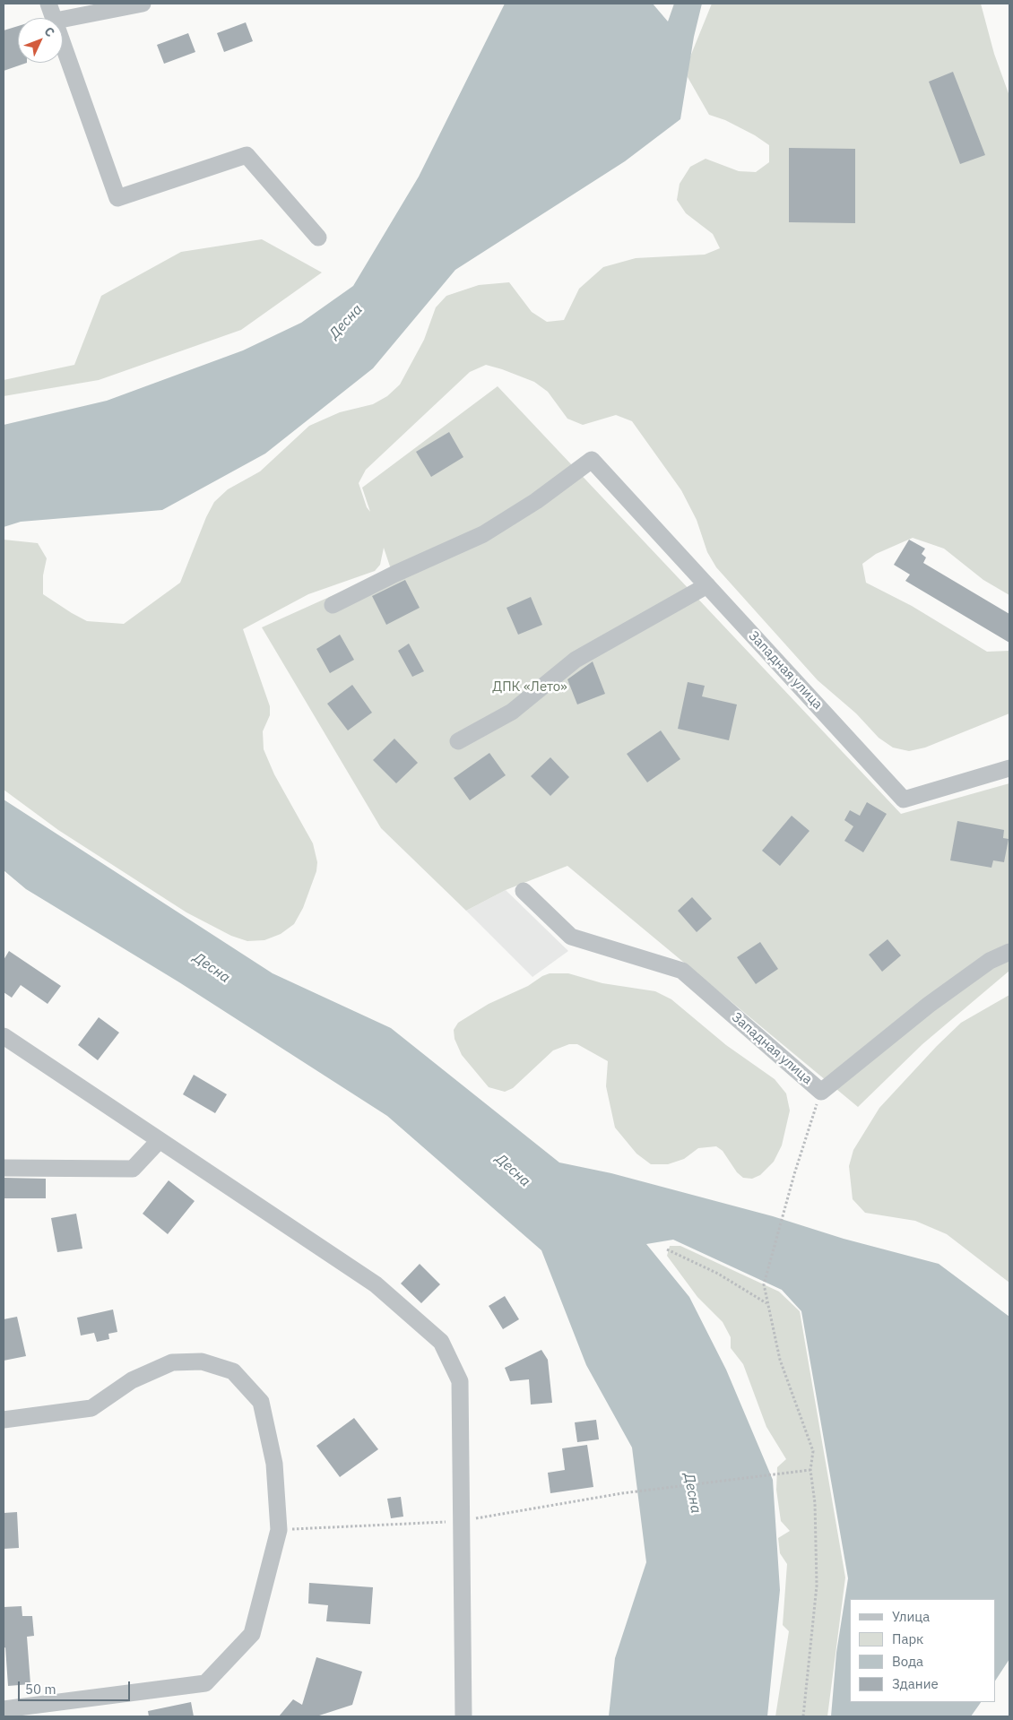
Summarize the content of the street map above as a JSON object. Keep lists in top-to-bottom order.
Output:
{
  "streets": {
    "street": ["Западная улица"]
  },
  "water": ["Десна"],
  "parks": ["ДПК «Лето»"],
  "legend": [
    "Улица",
    "Парк",
    "Вода",
    "Здание"
  ],
  "scale_bar": "50 m",
  "north": "top right"
}
